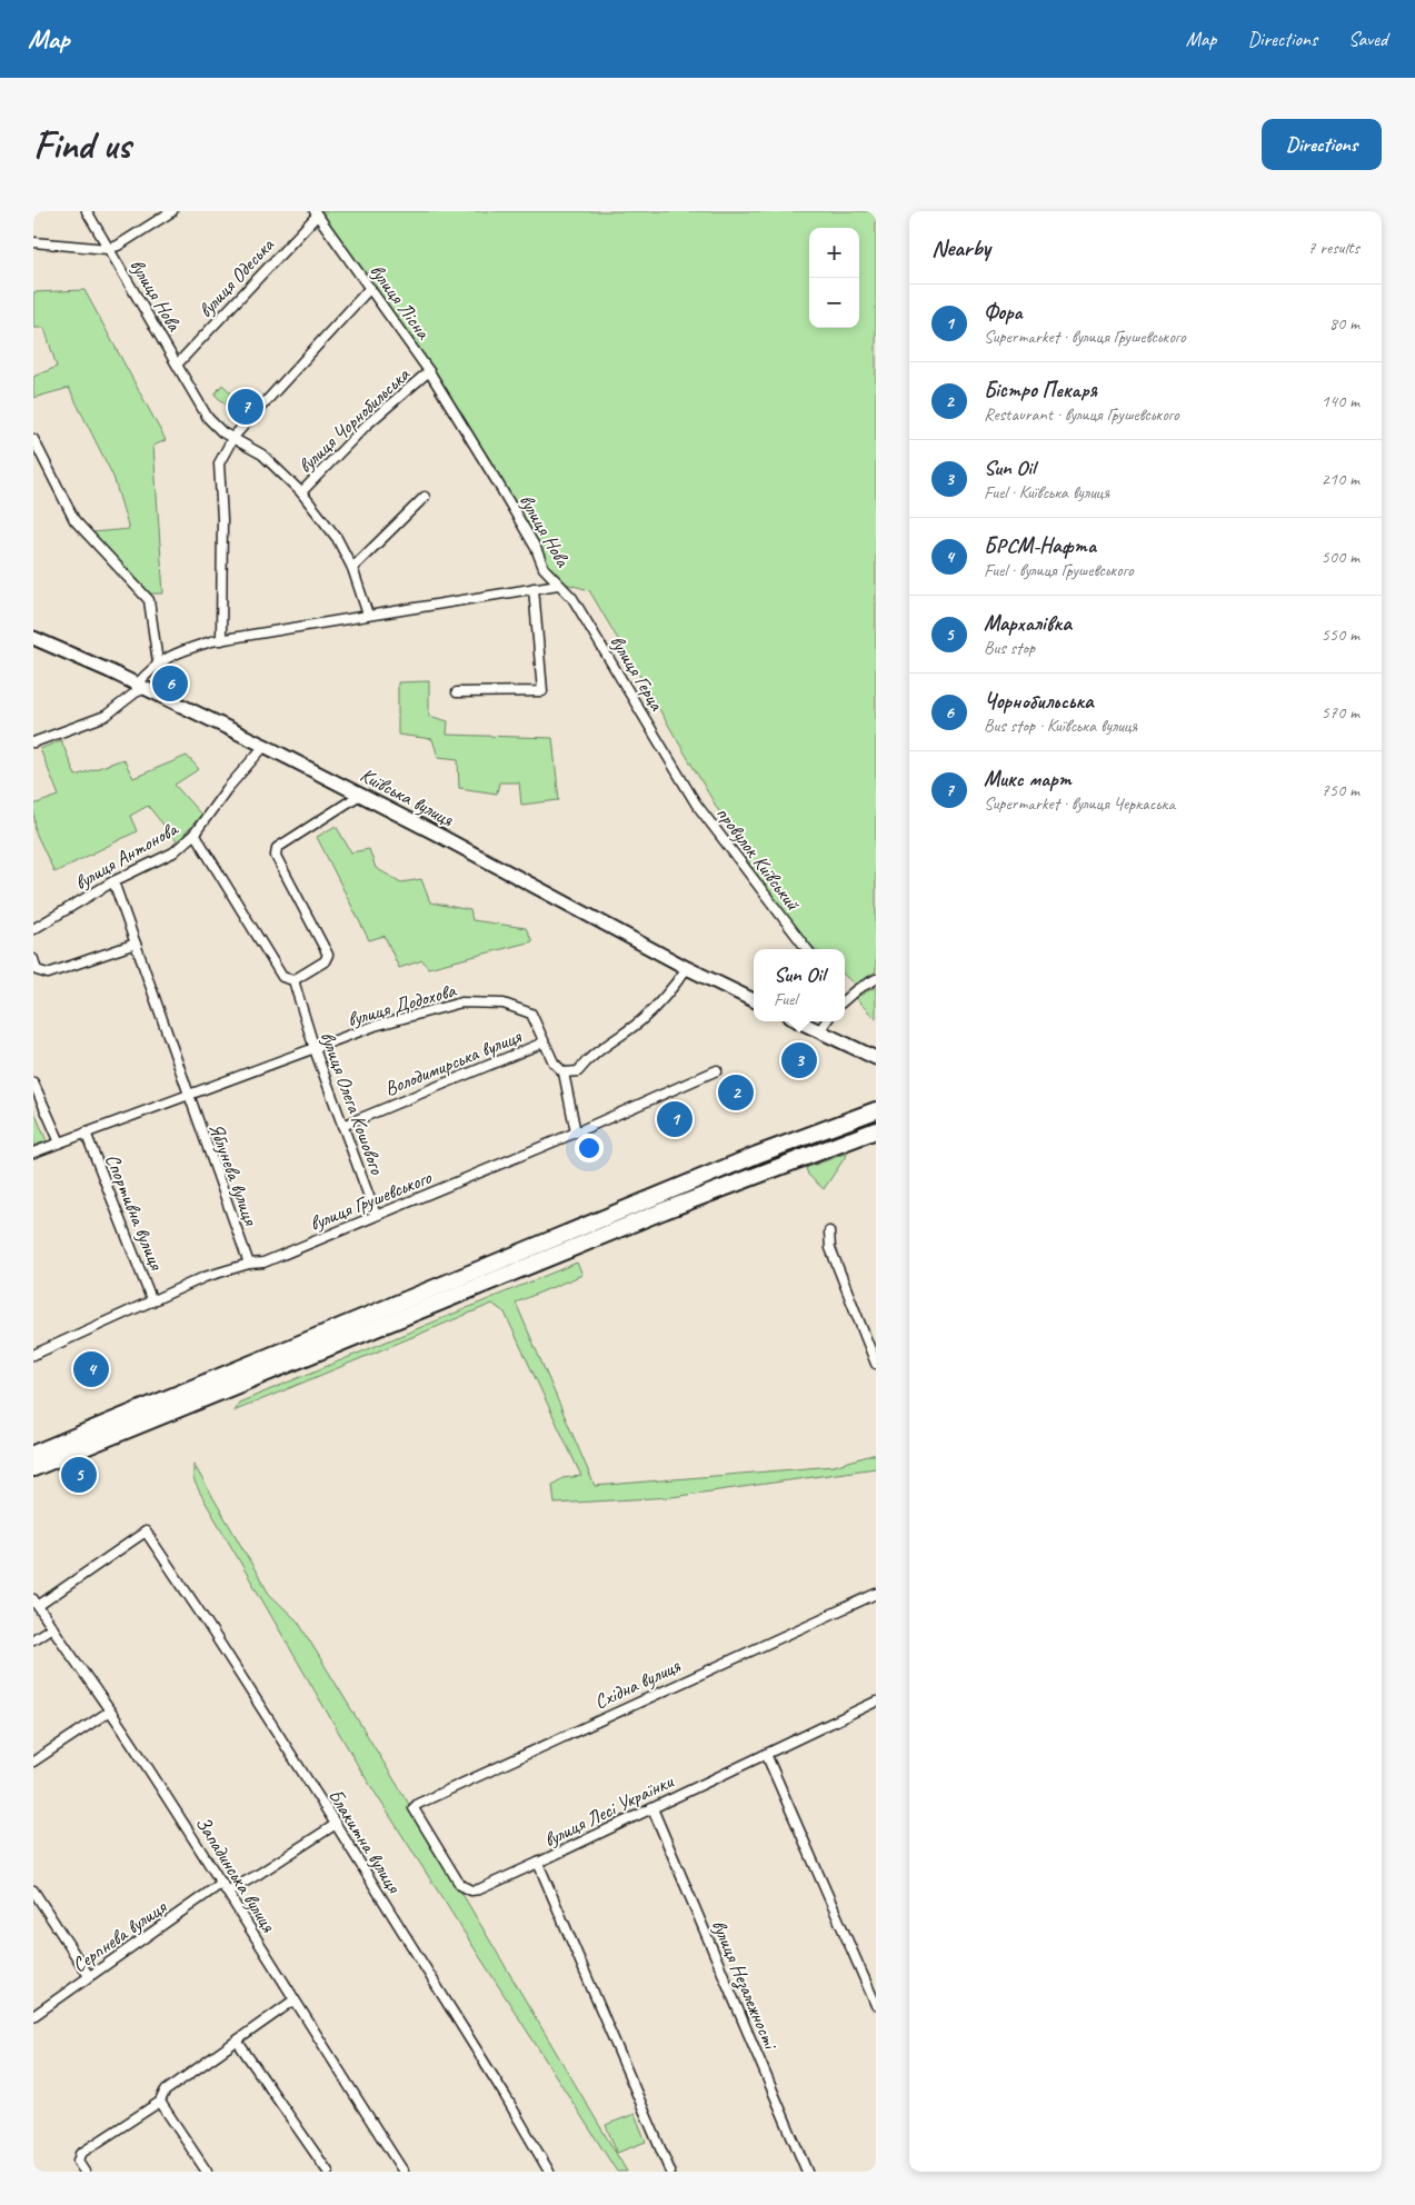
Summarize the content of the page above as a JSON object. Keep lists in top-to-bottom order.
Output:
{
  "streets": {
    "street": [
      "вулиця Одеська",
      "вулиця Нова",
      "вулиця Лісна",
      "вулиця Чорнобильська",
      "вулиця Герца",
      "Київська вулиця",
      "вулиця Антонова",
      "провулок Київський",
      "вулиця Додохова",
      "Володимирська вулиця",
      "вулиця Олега Кошового",
      "Яблунева вулиця",
      "вулиця Грушевського",
      "Спортивна вулиця",
      "Східна вулиця",
      "вулиця Лесі Українки",
      "Блакитна вулиця",
      "Западинська вулиця",
      "Серпнева вулиця",
      "вулиця Незалежності"
    ]
  },
  "crossings": [
    ["вулиця Одеська", "вулиця Нова"],
    ["вулиця Одеська", "вулиця Лісна"],
    ["вулиця Нова", "вулиця Лісна"],
    ["вулиця Нова", "вулиця Чорнобильська"],
    ["вулиця Нова", "вулиця Герца"],
    ["вулиця Нова", "Київська вулиця"],
    ["вулиця Лісна", "вулиця Чорнобильська"],
    ["вулиця Герца", "провулок Київський"],
    ["Київська вулиця", "вулиця Антонова"],
    ["вулиця Додохова", "Володимирська вулиця"],
    ["вулиця Додохова", "вулиця Олега Кошового"],
    ["вулиця Додохова", "Яблунева вулиця"],
    ["вулиця Додохова", "Спортивна вулиця"],
    ["Володимирська вулиця", "вулиця Олега Кошового"],
    ["вулиця Олега Кошового", "вулиця Грушевського"],
    ["Яблунева вулиця", "вулиця Грушевського"],
    ["вулиця Грушевського", "Спортивна вулиця"],
    ["Східна вулиця", "вулиця Лесі Українки"],
    ["вулиця Лесі Українки", "вулиця Незалежності"],
    ["Блакитна вулиця", "Западинська вулиця"],
    ["Западинська вулиця", "Серпнева вулиця"]
  ],
  "page": {
    "header": "Map",
    "nav": ["Map", "Directions", "Saved"],
    "buttons": "Directions",
    "title": "Find us",
    "heading": ["Nearby", "7 results"],
    "map_buttons": ["+", "−"],
    "list": [
      {
        "mark": "1",
        "name": "Фора",
        "note": "Supermarket · вулиця Грушевського",
        "value": "80 m"
      },
      {
        "mark": "2",
        "name": "Бістро Пекаря",
        "note": "Restaurant · вулиця Грушевського",
        "value": "140 m"
      },
      {
        "mark": "3",
        "name": "Sun Oil",
        "note": "Fuel · Київська вулиця",
        "value": "210 m"
      },
      {
        "mark": "4",
        "name": "БРСМ-Нафта",
        "note": "Fuel · вулиця Грушевського",
        "value": "500 m"
      },
      {
        "mark": "5",
        "name": "Мархалівка",
        "note": "Bus stop",
        "value": "550 m"
      },
      {
        "mark": "6",
        "name": "Чорнобильська",
        "note": "Bus stop · Київська вулиця",
        "value": "570 m"
      },
      {
        "mark": "7",
        "name": "Микс март",
        "note": "Supermarket · вулиця Черкаська",
        "value": "750 m"
      }
    ],
    "pins": [
      "7",
      "6",
      "3",
      "2",
      "1",
      "4",
      "5"
    ],
    "popup": ["Sun Oil", "Fuel"]
  }
}
